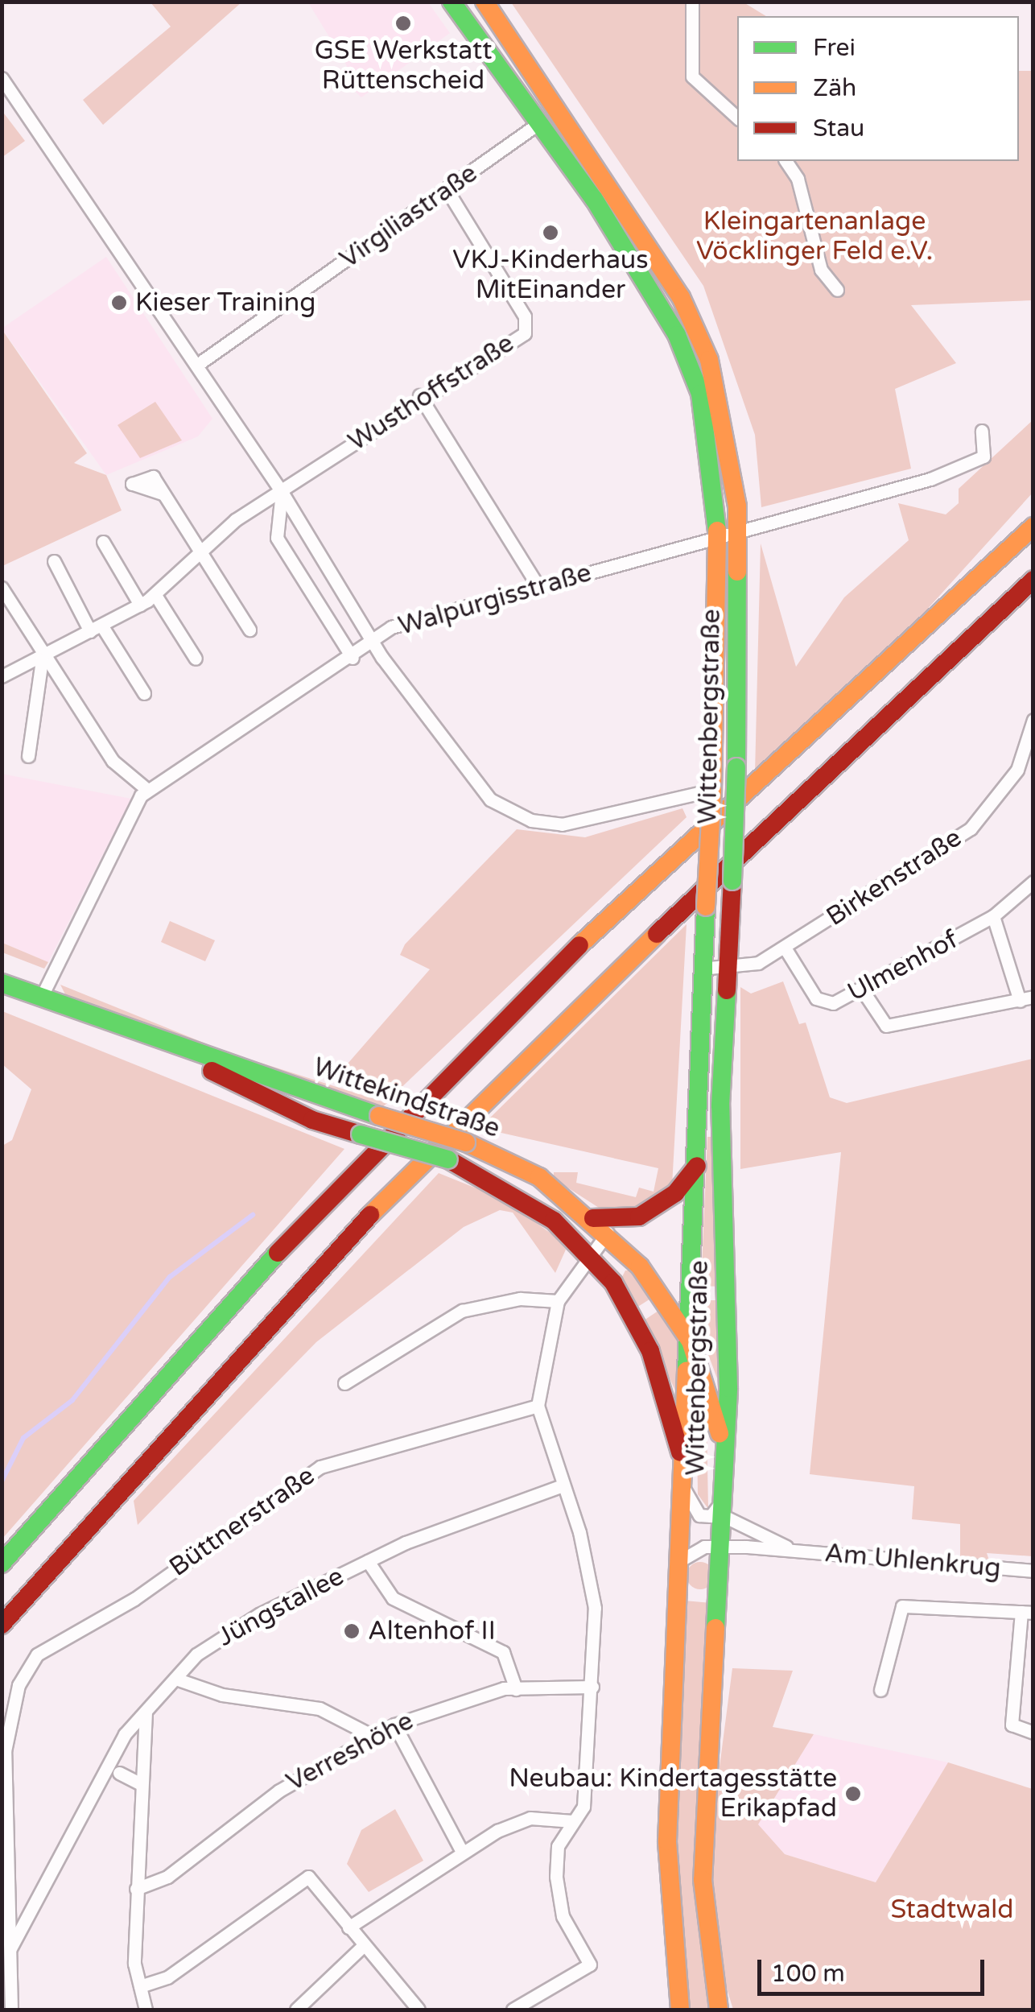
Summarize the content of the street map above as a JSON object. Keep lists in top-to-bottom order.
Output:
{
  "streets": {
    "main road": ["Wittenbergstraße", "Wittekindstraße"],
    "street": [
      "Virgiliastraße",
      "Wusthoffstraße",
      "Walpurgisstraße",
      "Birkenstraße",
      "Ulmenhof",
      "Büttnerstraße",
      "Am Uhlenkrug",
      "Jüngstallee",
      "Verreshöhe"
    ]
  },
  "crossings": [
    ["Virgiliastraße", "Wusthoffstraße"],
    ["Virgiliastraße", "Wittenbergstraße"],
    ["Walpurgisstraße", "Wittenbergstraße"],
    ["Wittenbergstraße", "Birkenstraße"],
    ["Wittenbergstraße", "Wittekindstraße"],
    ["Wittenbergstraße", "Am Uhlenkrug"],
    ["Birkenstraße", "Ulmenhof"],
    ["Büttnerstraße", "Jüngstallee"]
  ],
  "parks": ["Kleingartenanlage Vöcklinger Feld e.V.", "Stadtwald"],
  "places": [
    "GSE Werkstatt Rüttenscheid",
    "VKJ-Kinderhaus MitEinander",
    "Kieser Training",
    "Altenhof II",
    "Neubau: Kindertagesstätte Erikapfad"
  ],
  "legend": ["Frei", "Zäh", "Stau"],
  "scale_bar": "100 m"
}
